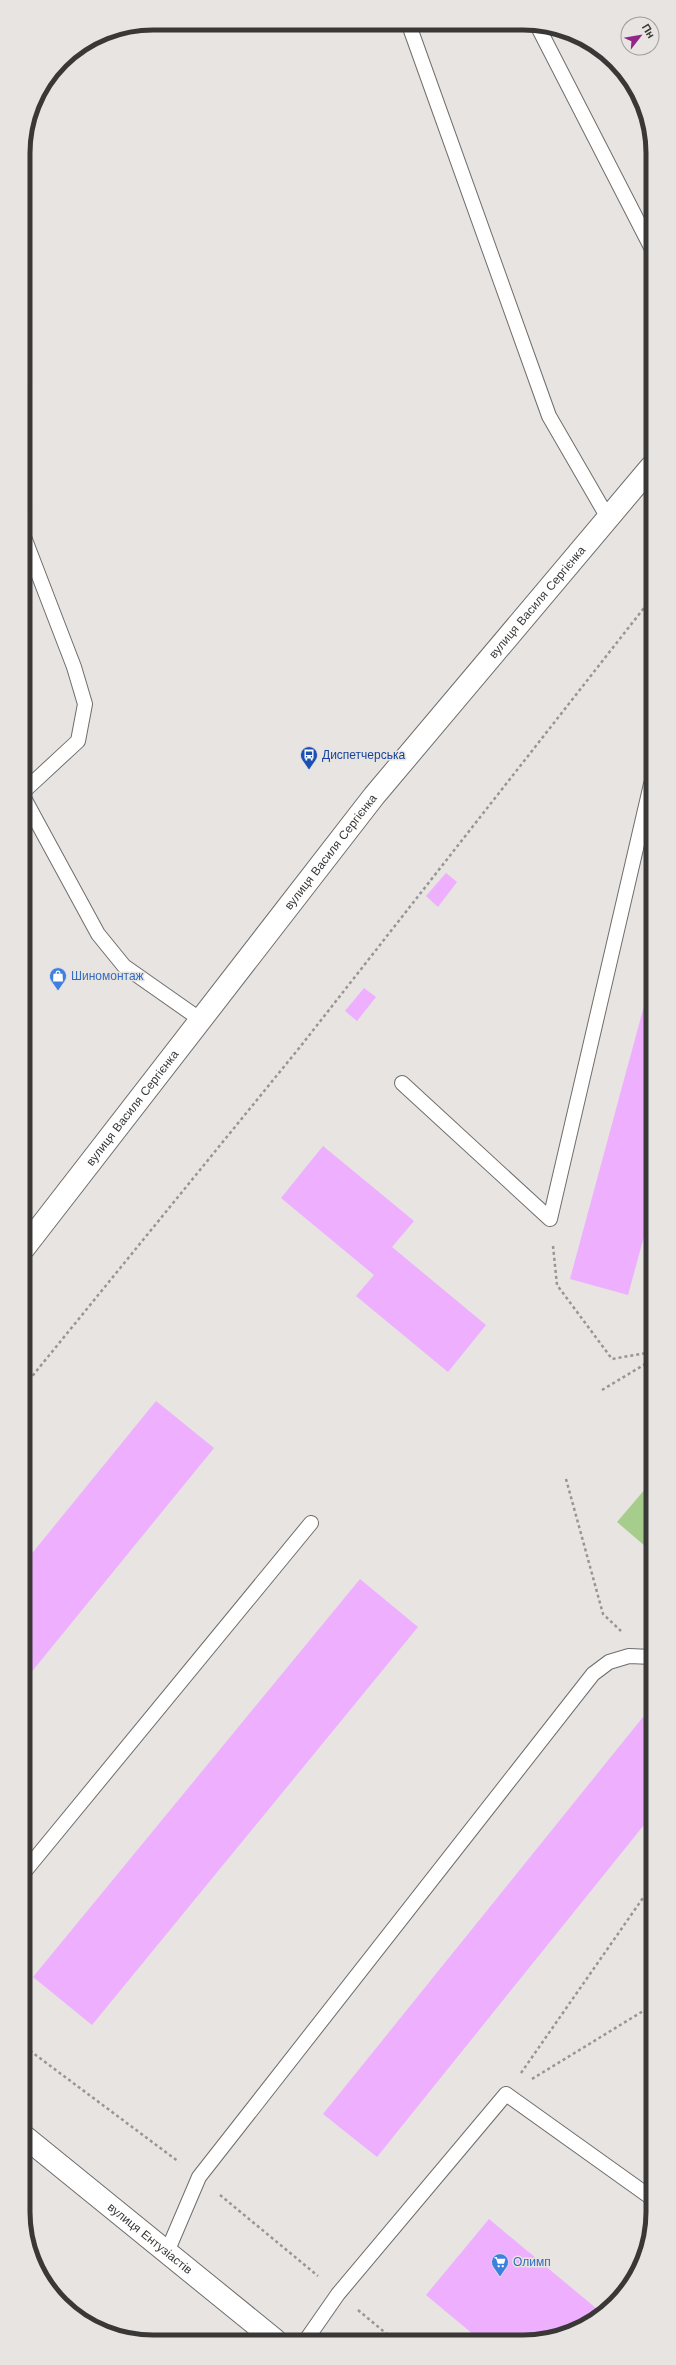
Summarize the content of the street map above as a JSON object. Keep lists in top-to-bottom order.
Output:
{
  "streets": {
    "main road": ["вулиця Василя Сергієнка", "вулиця Ентузіастів"]
  },
  "places": {
    "bus stop": ["Диспетчерська"],
    "shop": ["Шиномонтаж"],
    "supermarket": ["Олимп"]
  },
  "north": "top right"
}
